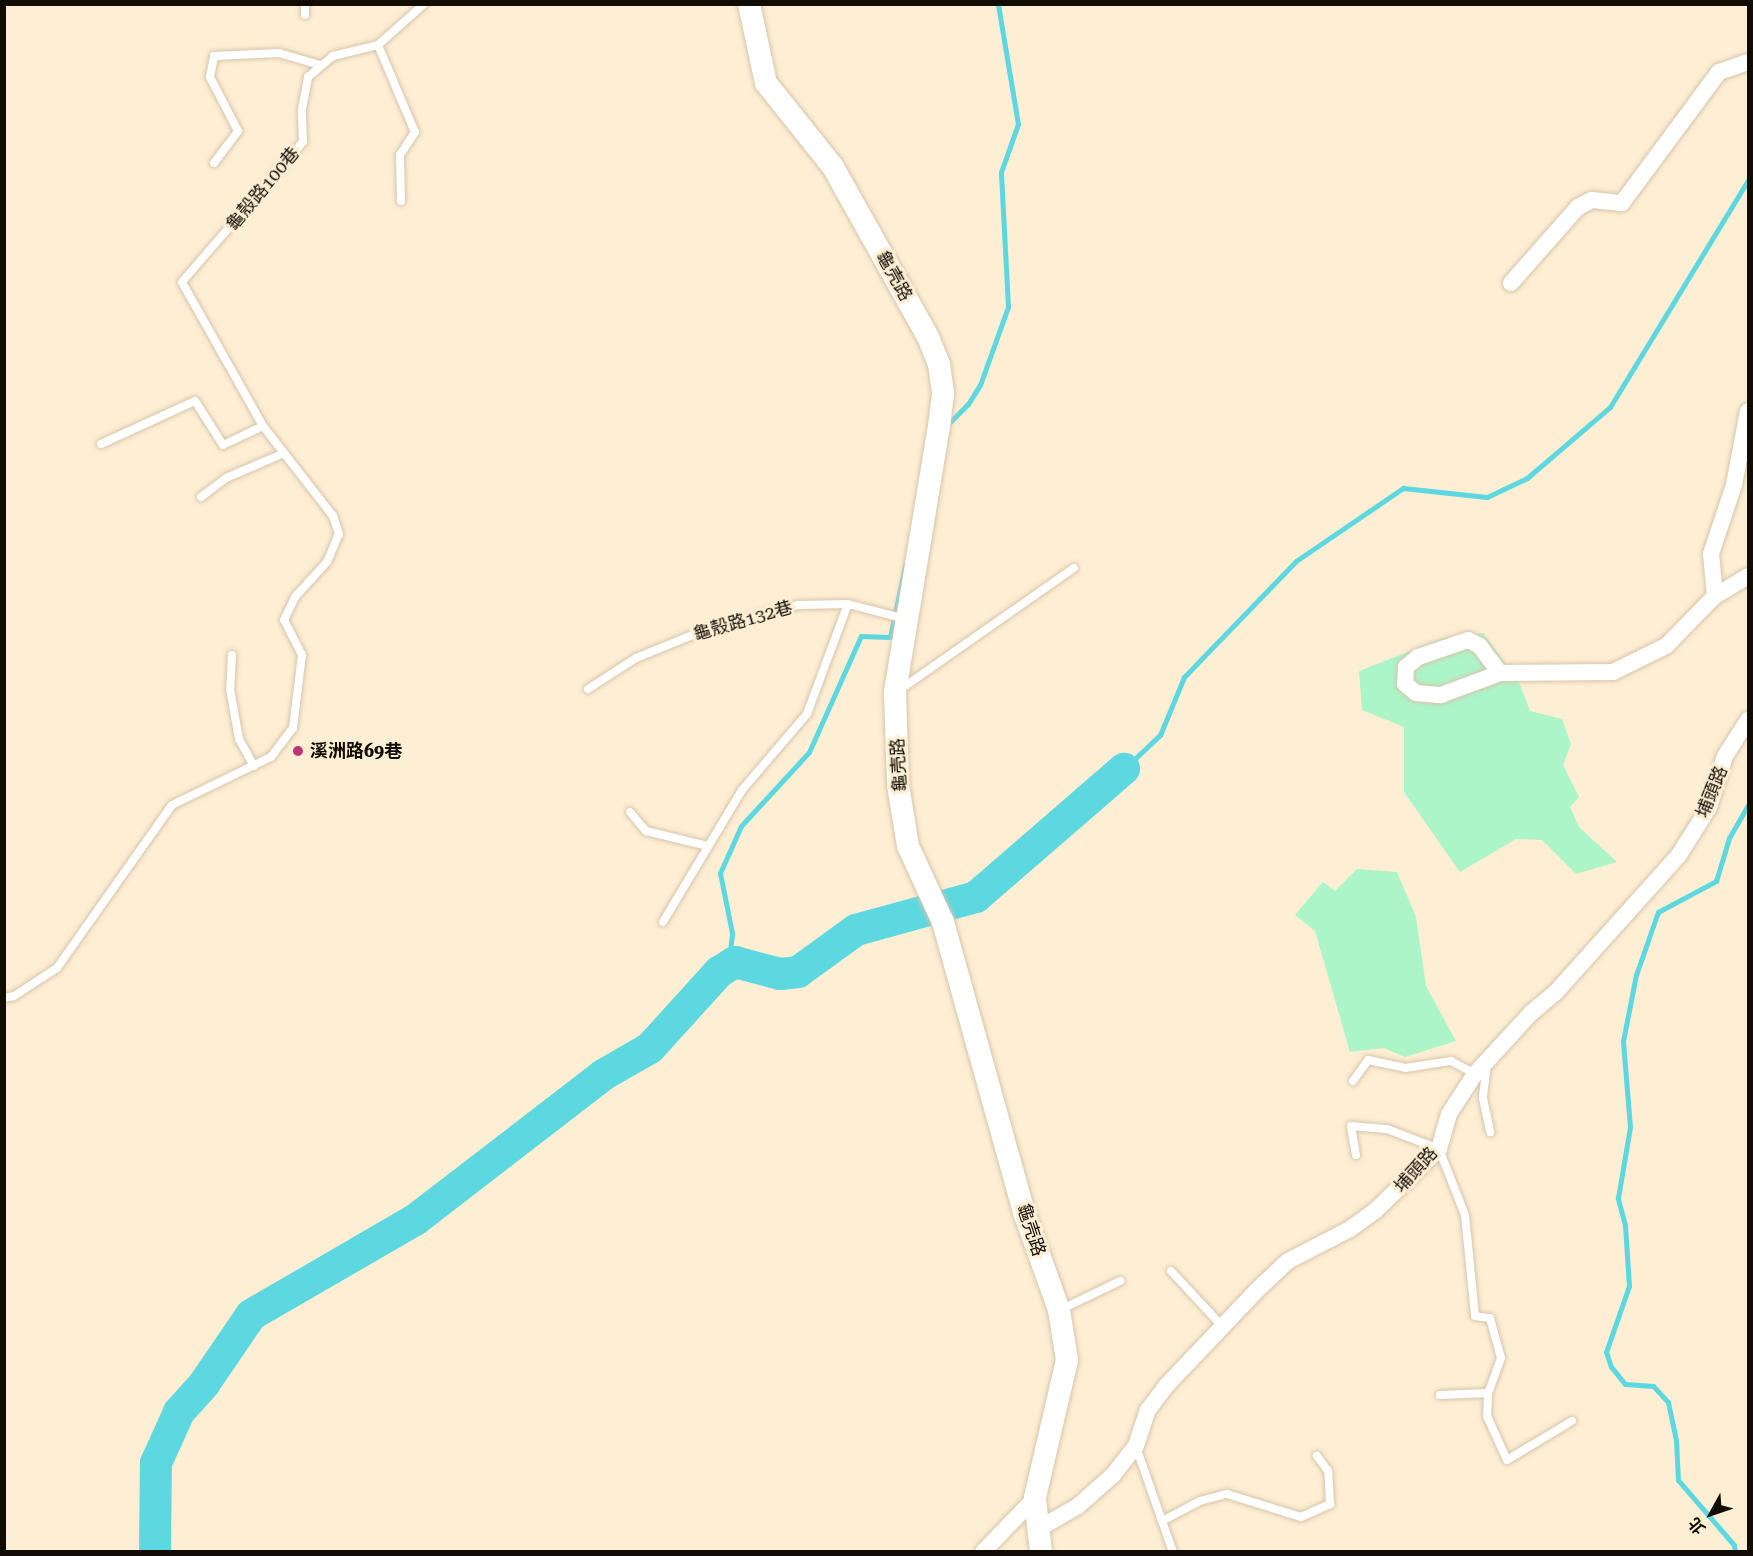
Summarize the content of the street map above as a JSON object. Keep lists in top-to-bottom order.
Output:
{
  "streets": {
    "street": ["龜壳路", "埔頭路"],
    "lane": ["龜殼路100巷", "龜殼路132巷"]
  },
  "crossings": [
    ["龜壳路", "龜殼路132巷"],
    ["龜壳路", "埔頭路"]
  ],
  "places": ["溪洲路69巷"],
  "north": "bottom left"
}
